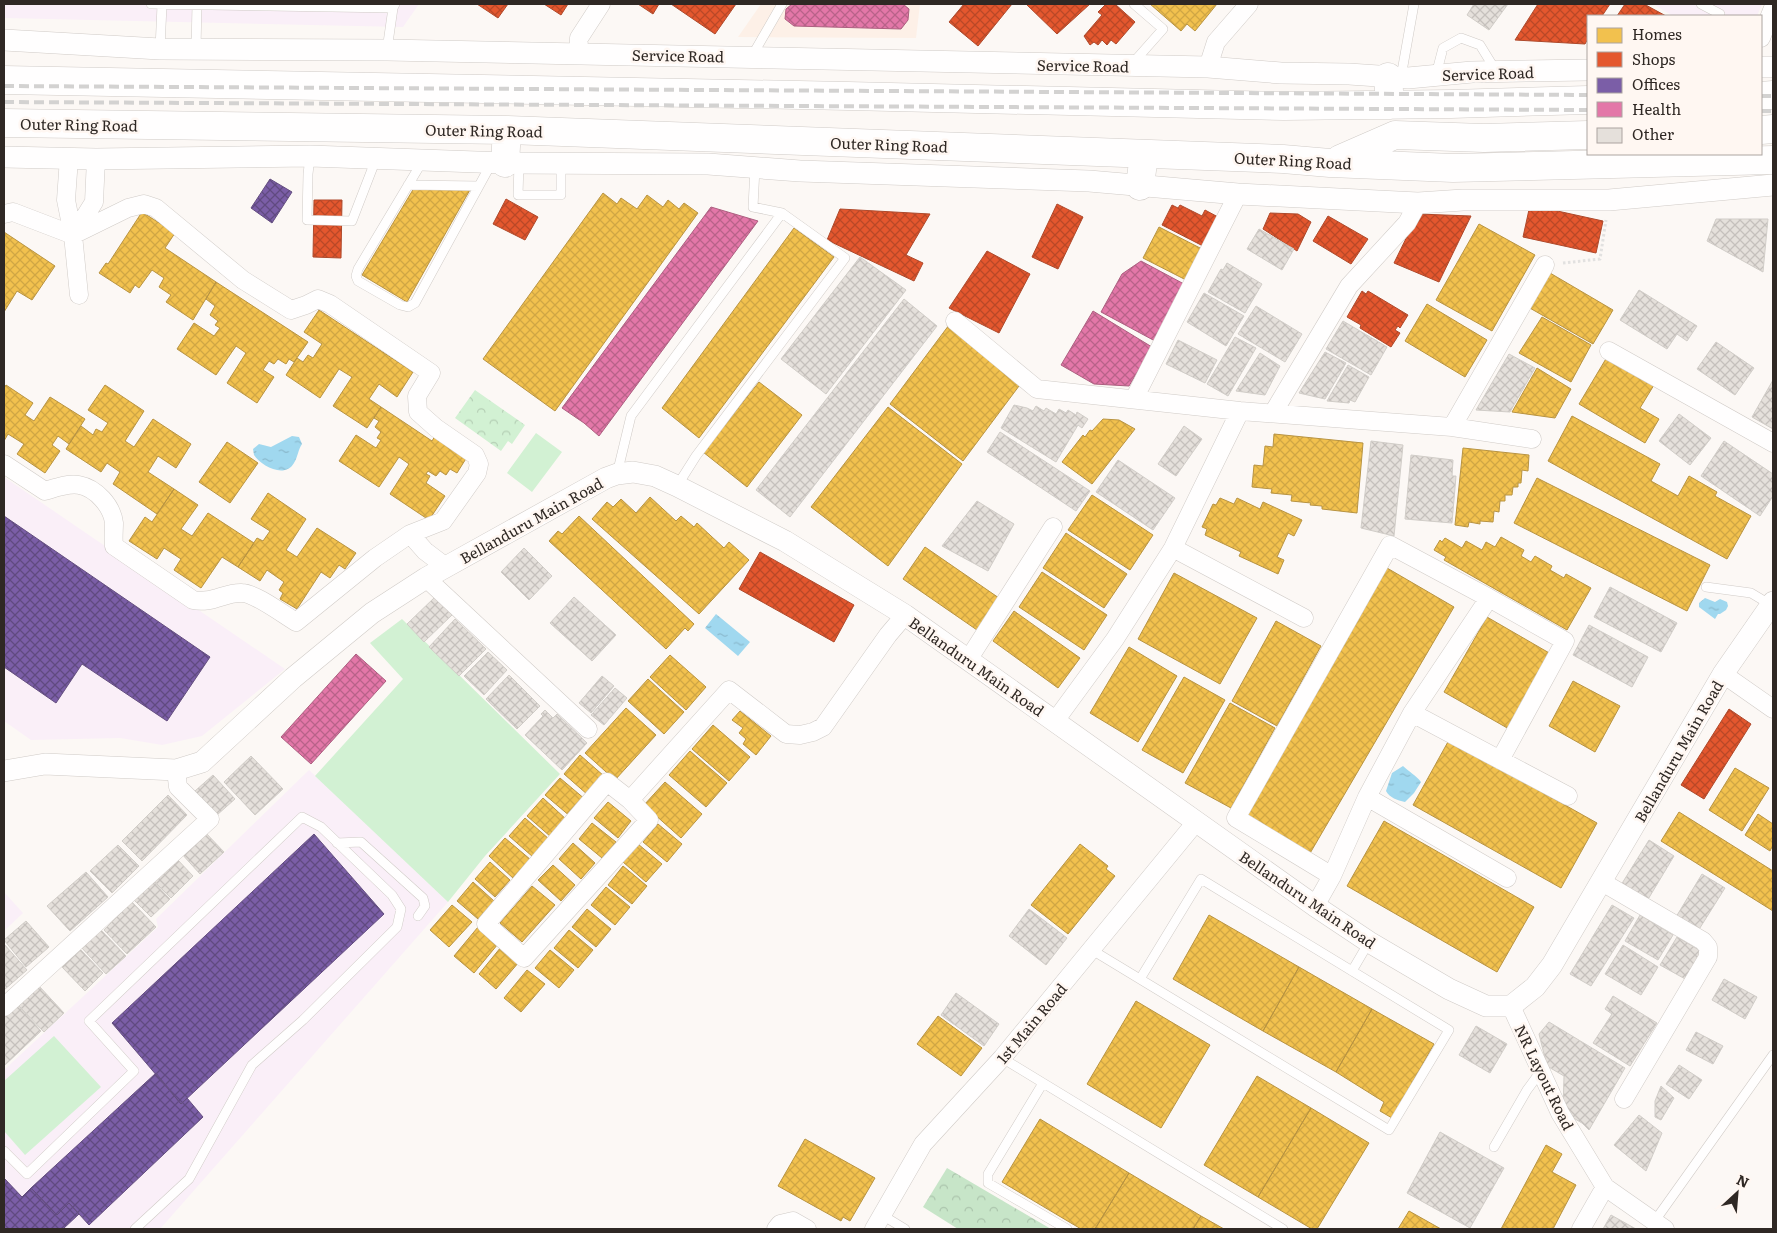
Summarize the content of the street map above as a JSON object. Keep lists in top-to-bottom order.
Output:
{
  "streets": {
    "highway": ["Outer Ring Road"],
    "street": [
      "Service Road",
      "Bellanduru Main Road",
      "1st Main Road",
      "NR Layout Road"
    ]
  },
  "crossings": [
    ["Bellanduru Main Road", "1st Main Road"],
    ["Bellanduru Main Road", "NR Layout Road"]
  ],
  "legend": [
    "Homes",
    "Shops",
    "Offices",
    "Health",
    "Other"
  ],
  "north": "top right"
}
